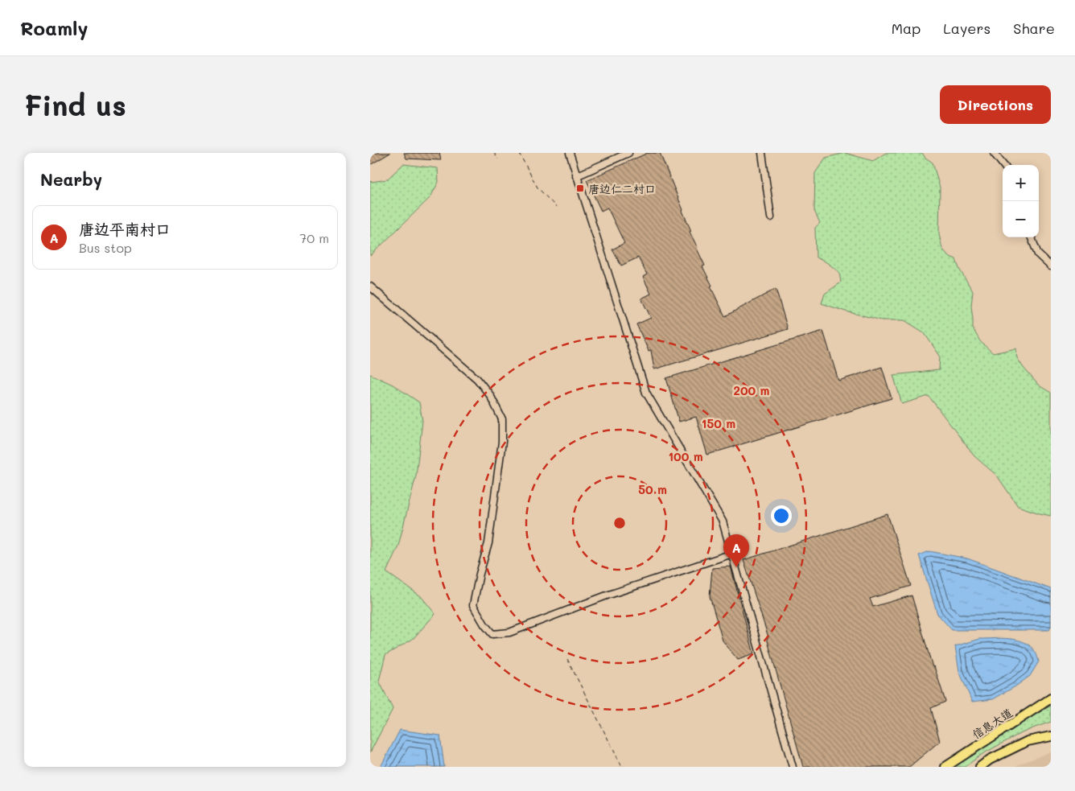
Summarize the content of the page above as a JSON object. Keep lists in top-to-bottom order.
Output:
{
  "streets": {
    "main road": ["信息大道"]
  },
  "places": {
    "transit": ["唐边仁二村口"]
  },
  "page": {
    "header": "Roamly",
    "nav": ["Map", "Layers", "Share"],
    "buttons": "Directions",
    "title": "Find us",
    "heading": "Nearby",
    "map_buttons": ["+", "−"],
    "list": [
      {
        "mark": "A",
        "name": "唐边平南村口",
        "note": "Bus stop",
        "value": "70 m"
      }
    ],
    "pins": "A"
  },
  "rings": [
    "200 m",
    "150 m",
    "100 m",
    "50 m"
  ]
}
